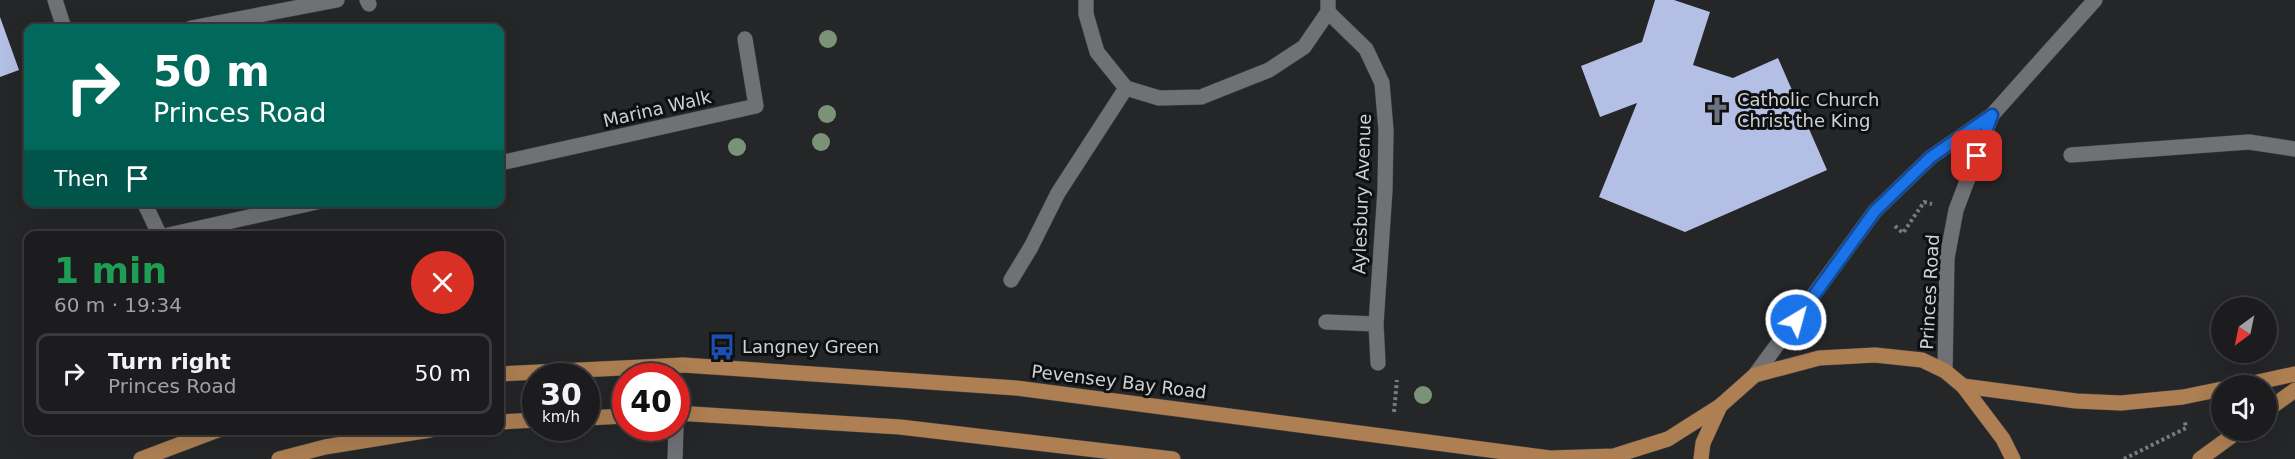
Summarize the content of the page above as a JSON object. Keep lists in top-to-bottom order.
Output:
{
  "streets": {
    "main road": ["Pevensey Bay Road"],
    "street": ["Marina Walk", "Aylesbury Avenue", "Princes Road"]
  },
  "places": {
    "church": ["Catholic Church Christ the King"],
    "bus stop": ["Langney Green"]
  },
  "north": "bottom left",
  "page": {
    "turn": ["50 m", "Princes Road"],
    "then": "Then",
    "heading": ["1 min", "60 m · 19:34"],
    "list": [
      {
        "name": "Turn right",
        "note": "Princes Road",
        "value": "50 m"
      }
    ],
    "speed": "30 km/h",
    "limit": "40"
  }
}
